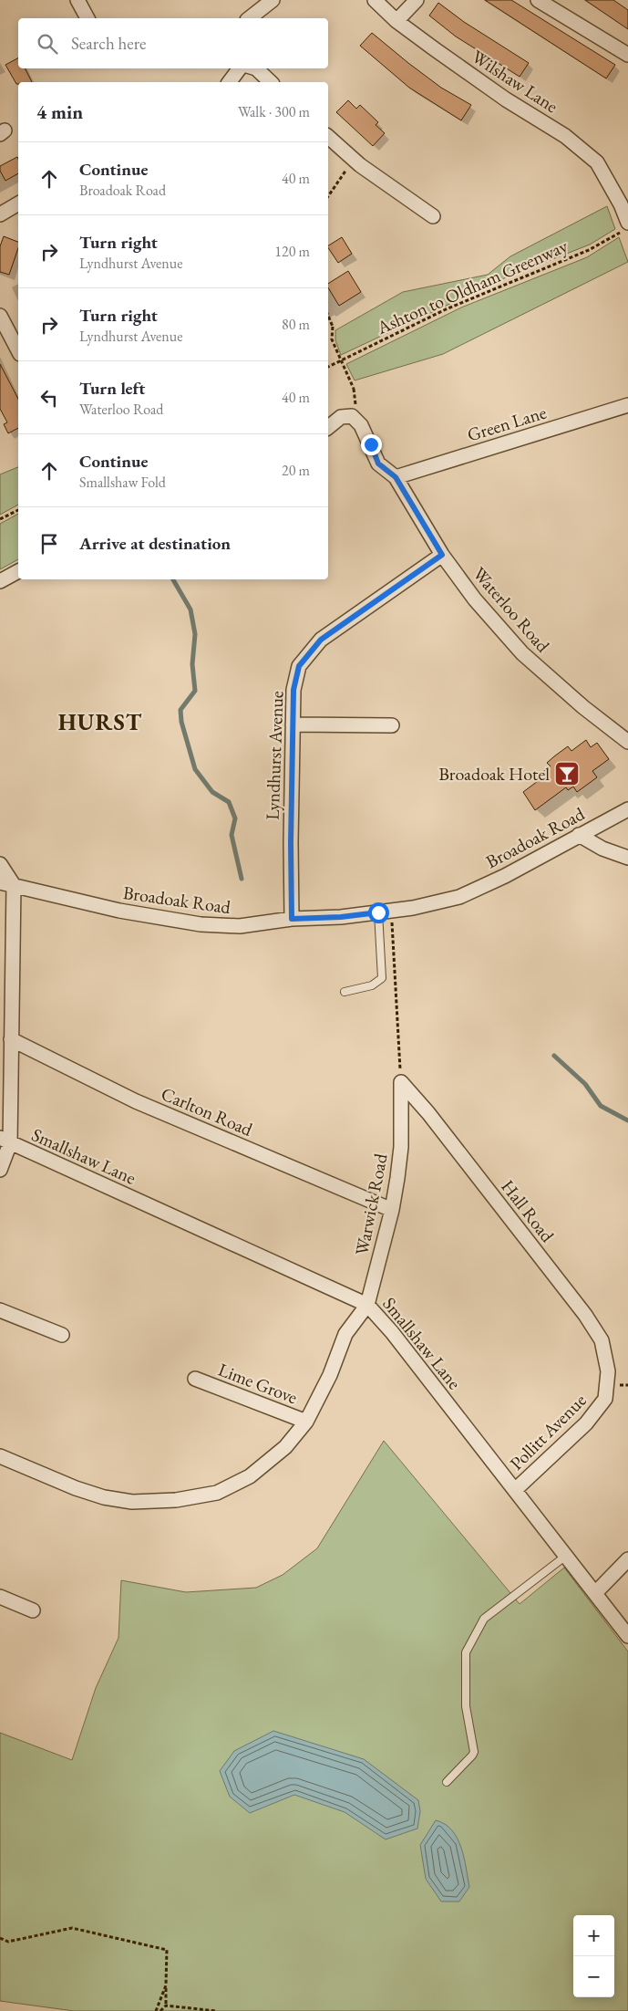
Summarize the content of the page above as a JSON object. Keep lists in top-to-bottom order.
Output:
{
  "streets": {
    "street": [
      "Wilshaw Lane",
      "Green Lane",
      "Waterloo Road",
      "Lyndhurst Avenue",
      "Broadoak Road",
      "Carlton Road",
      "Smallshaw Lane",
      "Warwick Road",
      "Hall Road",
      "Lime Grove",
      "Pollitt Avenue"
    ],
    "path": ["Ashton to Oldham Greenway"]
  },
  "crossings": [
    ["Wilshaw Lane", "Ashton to Oldham Greenway"],
    ["Green Lane", "Waterloo Road"],
    ["Waterloo Road", "Lyndhurst Avenue"],
    ["Lyndhurst Avenue", "Broadoak Road"],
    ["Carlton Road", "Warwick Road"],
    ["Smallshaw Lane", "Warwick Road"],
    ["Smallshaw Lane", "Pollitt Avenue"],
    ["Warwick Road", "Hall Road"],
    ["Hall Road", "Pollitt Avenue"]
  ],
  "districts": ["HURST"],
  "places": {
    "bar": ["Broadoak Hotel"]
  },
  "page": {
    "search": "Search here",
    "heading": ["4 min", "Walk · 300 m"],
    "list": [
      ["Continue", "Broadoak Road", "40 m"],
      ["Turn right", "Lyndhurst Avenue", "120 m"],
      ["Turn right", "Lyndhurst Avenue", "80 m"],
      ["Turn left", "Waterloo Road", "40 m"],
      ["Continue", "Smallshaw Fold", "20 m"],
      "Arrive at destination"
    ],
    "map_buttons": ["+", "−"]
  }
}
